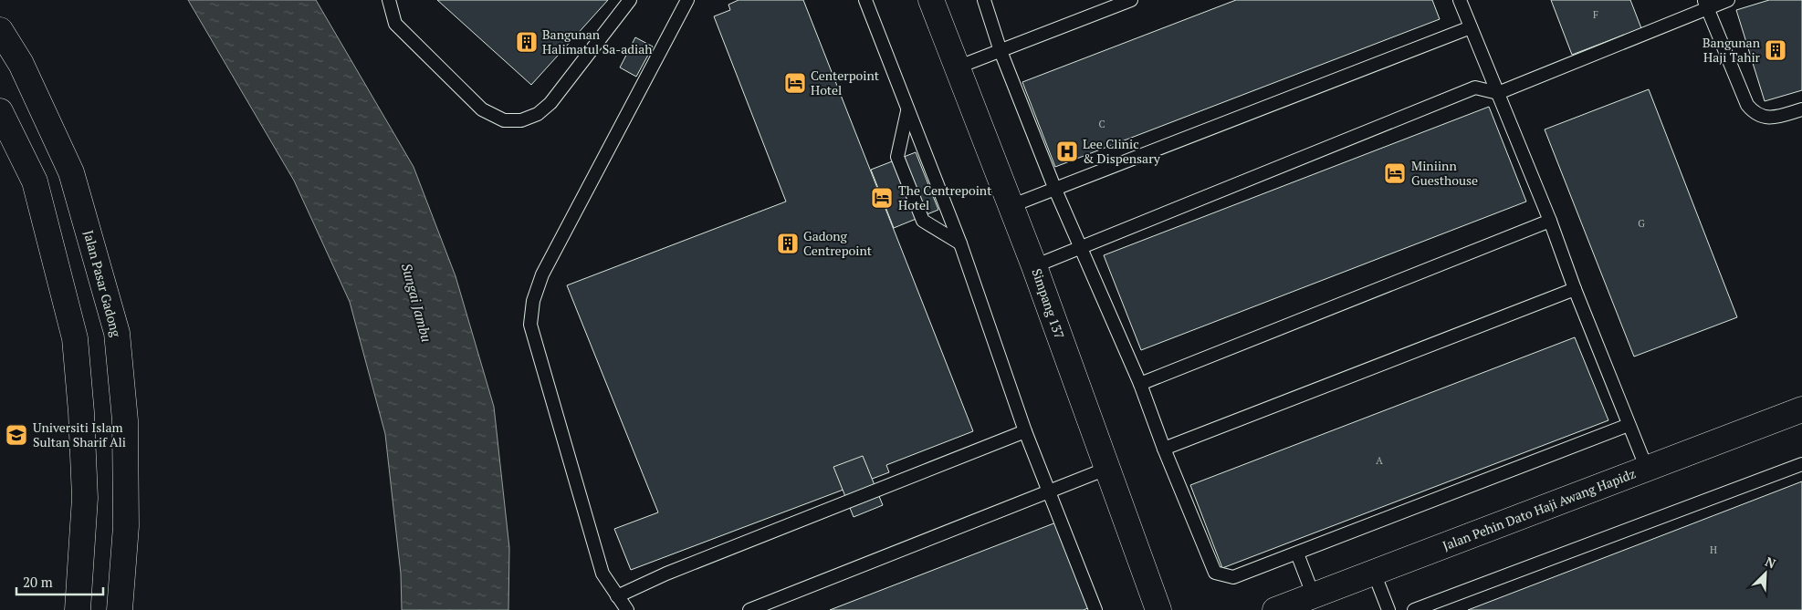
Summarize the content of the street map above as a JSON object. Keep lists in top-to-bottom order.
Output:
{
  "streets": {
    "street": ["Jalan Pasar Gadong", "Simpang 137", "Jalan Pehin Dato Haji Awang Hapidz"]
  },
  "water": ["Sungai Jambu"],
  "places": {
    "building": ["Bangunan Halimatul Sa-adiah", "Bangunan Haji Tahir", "Gadong Centrepoint"],
    "hotel": ["Centerpoint Hotel", "Miniinn Guesthouse", "The Centrepoint Hotel"],
    "hospital": ["Lee Clinic & Dispensary"],
    "school or university": ["Universiti Islam Sultan Sharif Ali"]
  },
  "house_numbers": [
    "F",
    "C",
    "G",
    "A",
    "H"
  ],
  "scale_bar": "20 m",
  "north": "top right"
}
